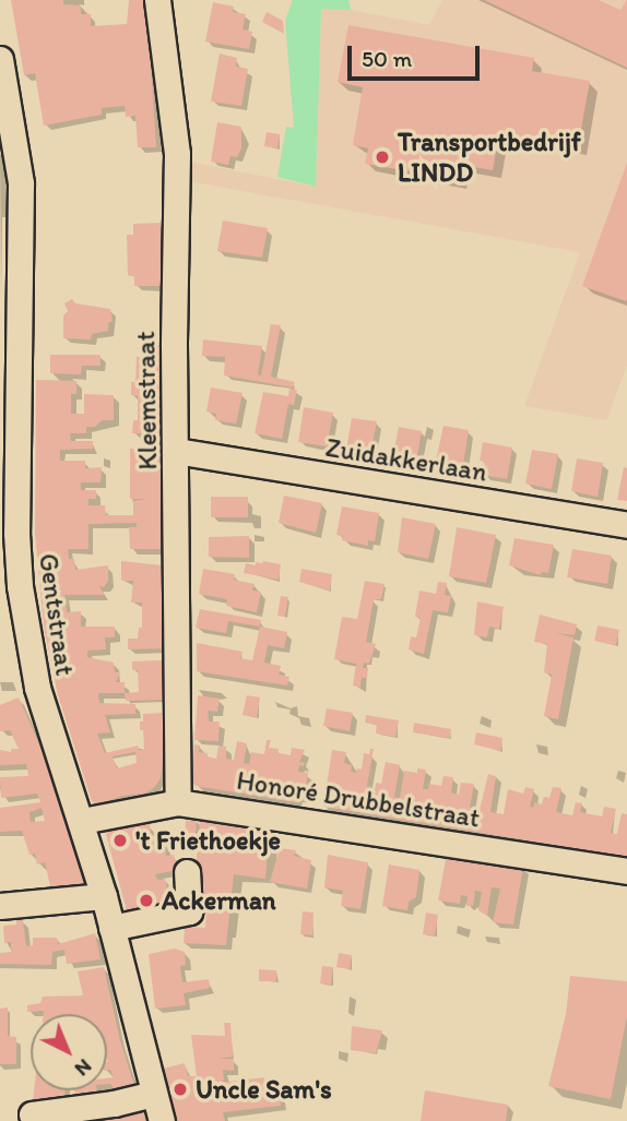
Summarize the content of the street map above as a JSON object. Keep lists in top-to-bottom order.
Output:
{
  "streets": {
    "street": [
      "Kleemstraat",
      "Zuidakkerlaan",
      "Gentstraat",
      "Honoré Drubbelstraat"
    ]
  },
  "crossings": [
    ["Kleemstraat", "Zuidakkerlaan"],
    ["Kleemstraat", "Honoré Drubbelstraat"],
    ["Gentstraat", "Honoré Drubbelstraat"]
  ],
  "places": [
    "Transportbedrijf LINDD",
    "'t Friethoekje",
    "Ackerman",
    "Uncle Sam's"
  ],
  "scale_bar": "50 m",
  "north": "bottom right"
}
